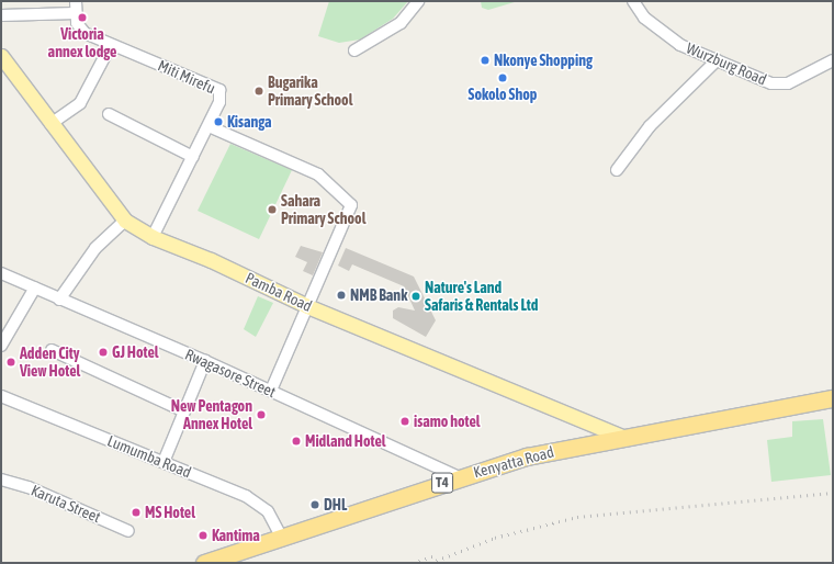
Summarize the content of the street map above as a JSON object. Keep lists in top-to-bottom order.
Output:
{
  "streets": {
    "highway": ["Kenyatta Road", "T4"],
    "main road": ["Pamba Road"],
    "street": [
      "Wurzburg Road",
      "Miti Mirefu",
      "Rwagasore Street",
      "Lumumba Road",
      "Karuta Street"
    ]
  },
  "crossings": [
    ["Miti Mirefu", "Pamba Road"],
    ["Pamba Road", "Kenyatta Road"],
    ["Rwagasore Street", "Kenyatta Road"],
    ["Lumumba Road", "Kenyatta Road"]
  ],
  "places": [
    "Victoria annex lodge",
    "Nkonye Shopping",
    "Sokolo Shop",
    "Bugarika Primary School",
    "Kisanga",
    "Sahara Primary School",
    "NMB Bank",
    "Nature's Land Safaris & Rentals Ltd",
    "GJ Hotel",
    "Adden City View Hotel",
    "New Pentagon Annex Hotel",
    "isamo hotel",
    "Midland Hotel",
    "DHL",
    "MS Hotel",
    "Kantima"
  ]
}
